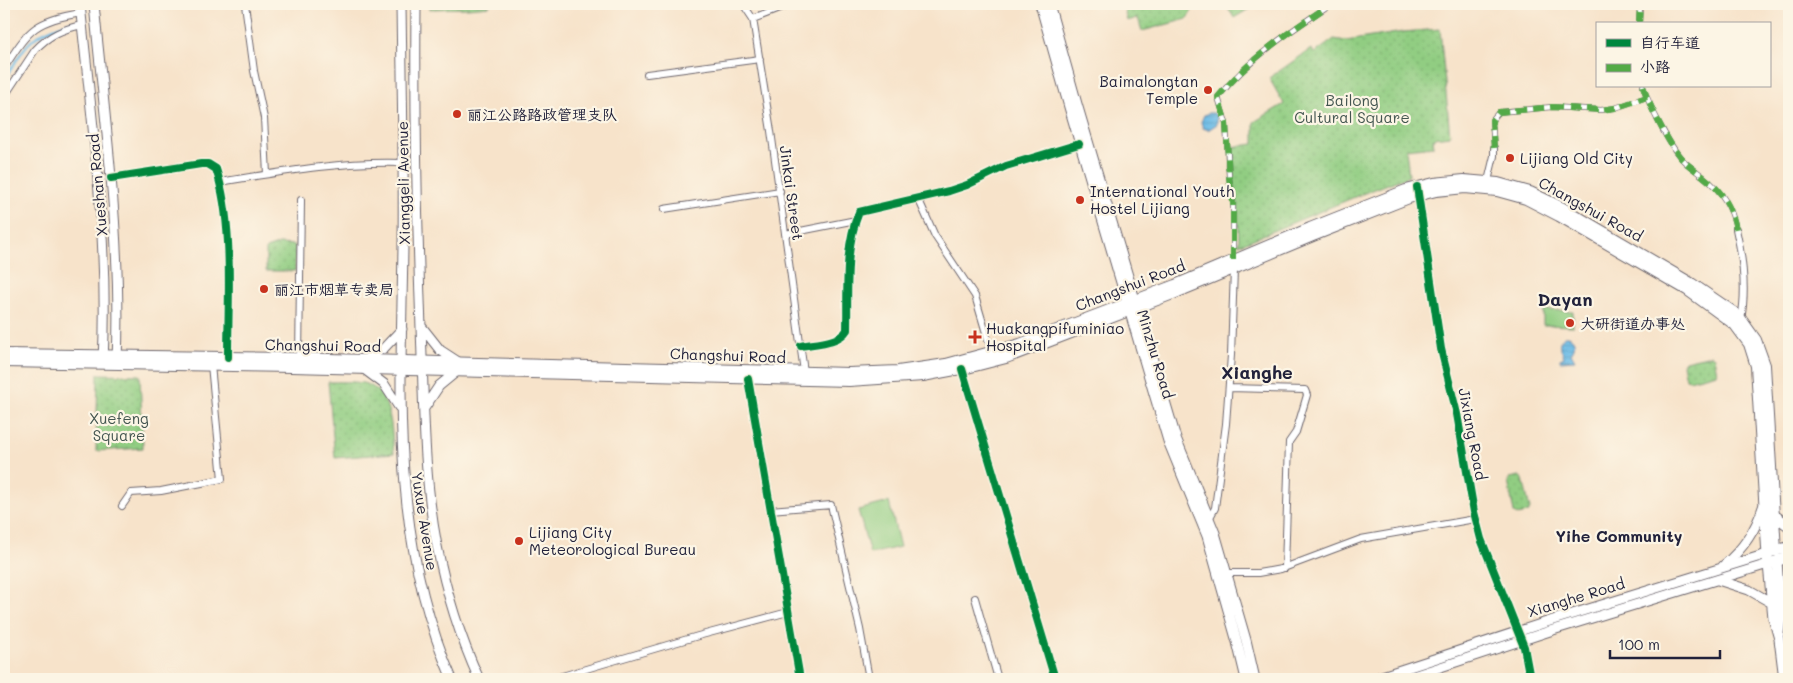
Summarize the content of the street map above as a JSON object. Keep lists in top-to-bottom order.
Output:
{
  "streets": {
    "highway": ["Changshui Road", "Xianghe Road"],
    "main road": [
      "Xianggeli Avenue",
      "Xueshan Road",
      "Minzhu Road",
      "Yuxue Avenue"
    ],
    "street": ["Jinkai Street", "Jixiang Road"]
  },
  "crossings": [
    ["Xianggeli Avenue", "Changshui Road"],
    ["Xianggeli Avenue", "Yuxue Avenue"],
    ["Xueshan Road", "Changshui Road"],
    ["Jinkai Street", "Changshui Road"],
    ["Changshui Road", "Minzhu Road"],
    ["Changshui Road", "Jixiang Road"],
    ["Changshui Road", "Yuxue Avenue"],
    ["Changshui Road", "Xianghe Road"],
    ["Jixiang Road", "Xianghe Road"]
  ],
  "districts": ["Dayan", "Xianghe", "Yihe Community"],
  "parks": ["Bailong Cultural Square", "Xuefeng Square"],
  "places": {
    "other": [
      "Baimalongtan Temple",
      "丽江公路路政管理支队",
      "Lijiang Old City",
      "International Youth Hostel Lijiang",
      "丽江市烟草专卖局",
      "大研街道办事处",
      "Lijiang City Meteorological Bureau"
    ],
    "health": ["Huakangpifuminiao Hospital"]
  },
  "legend": ["自行车道", "小路"],
  "scale_bar": "100 m"
}
